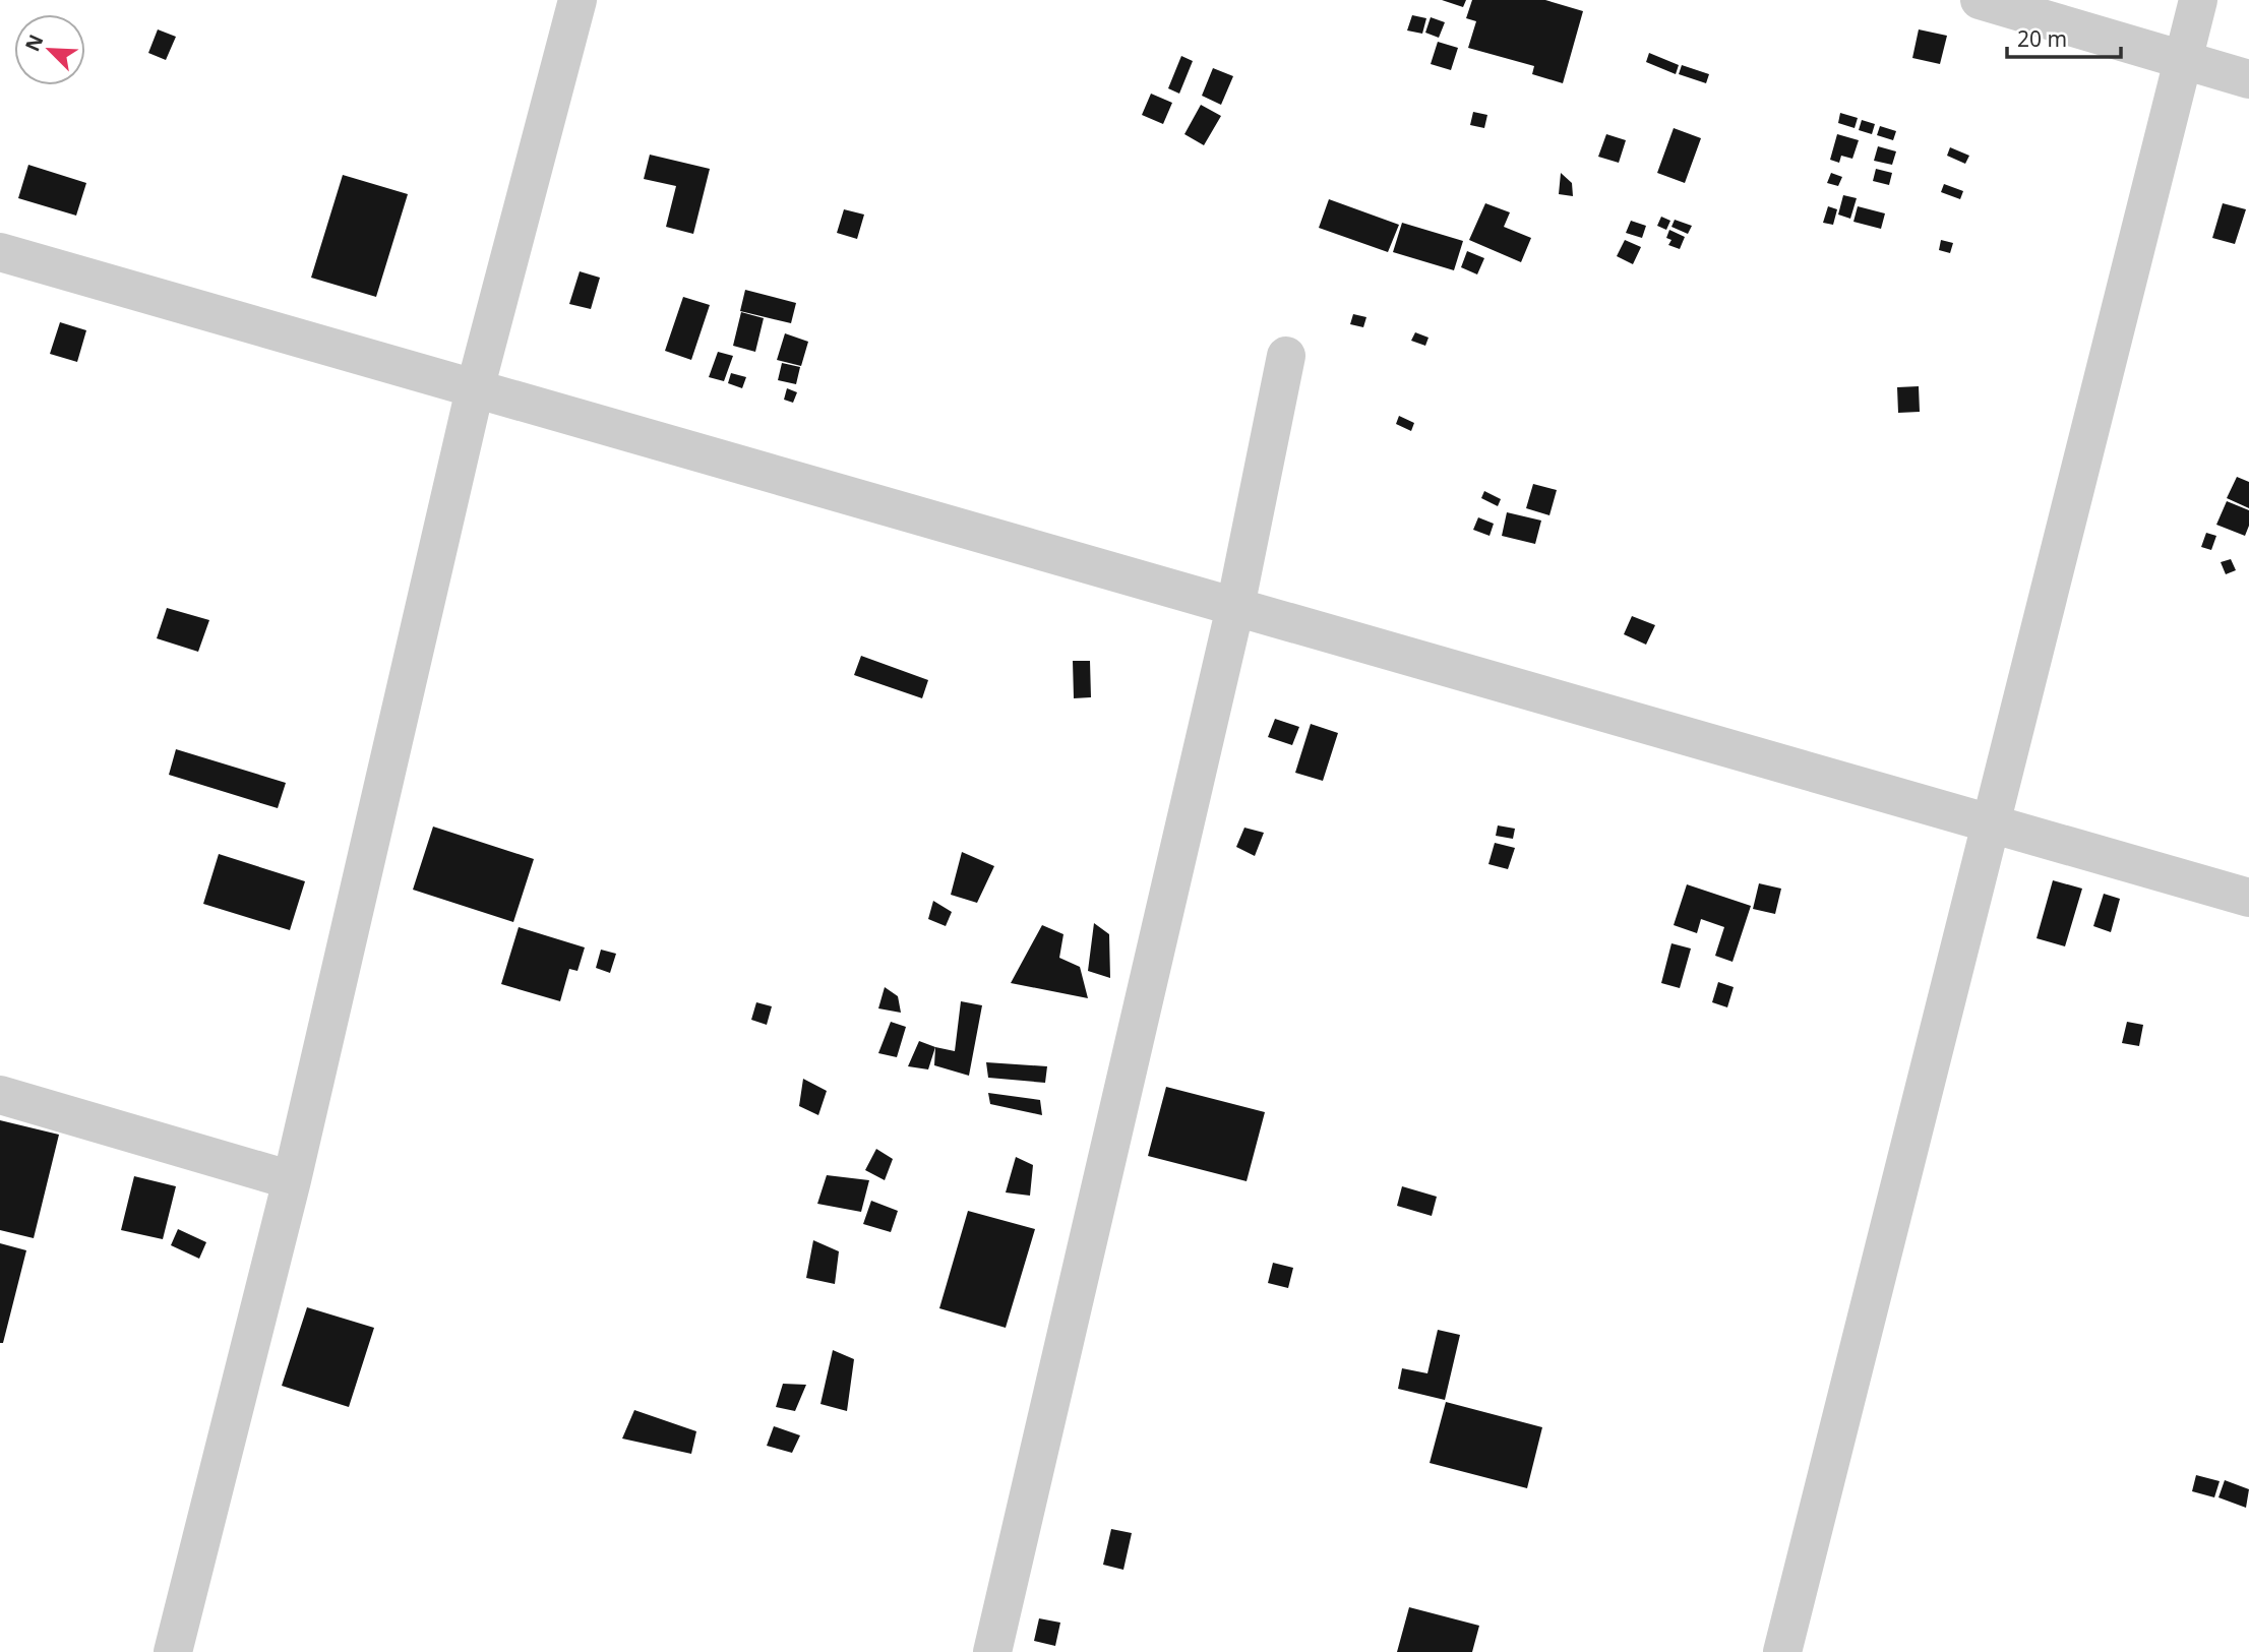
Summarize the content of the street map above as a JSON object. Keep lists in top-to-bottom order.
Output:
{
  "scale_bar": "20 m",
  "north": "top left"
}
